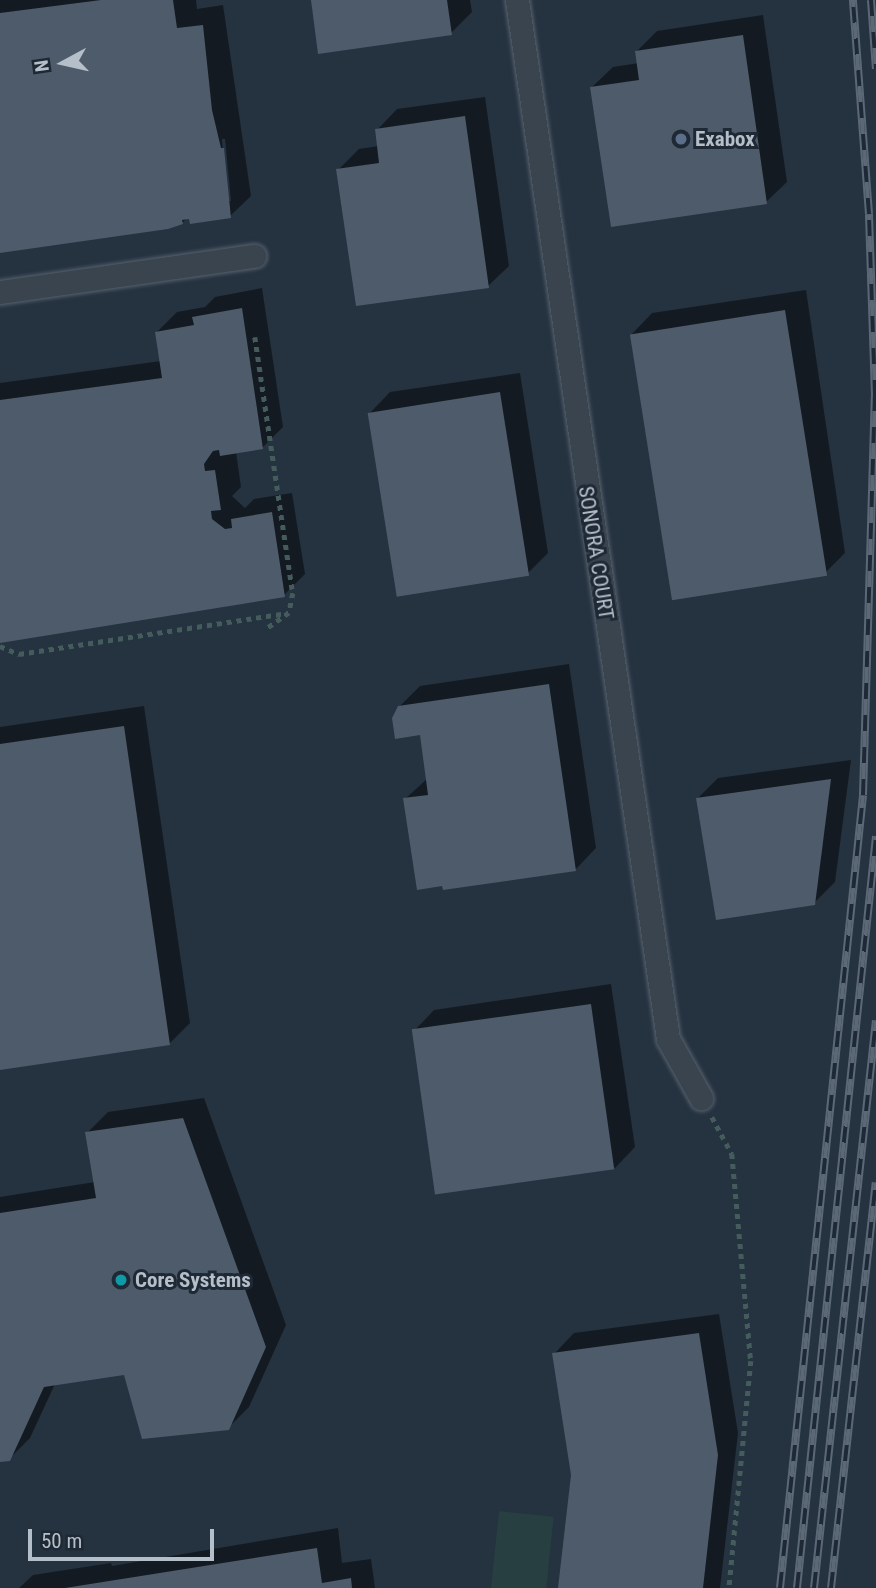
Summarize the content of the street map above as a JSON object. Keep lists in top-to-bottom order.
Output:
{
  "streets": {
    "street": ["SONORA COURT"]
  },
  "places": ["Exabox", "Core Systems"],
  "scale_bar": "50 m",
  "north": "left"
}
